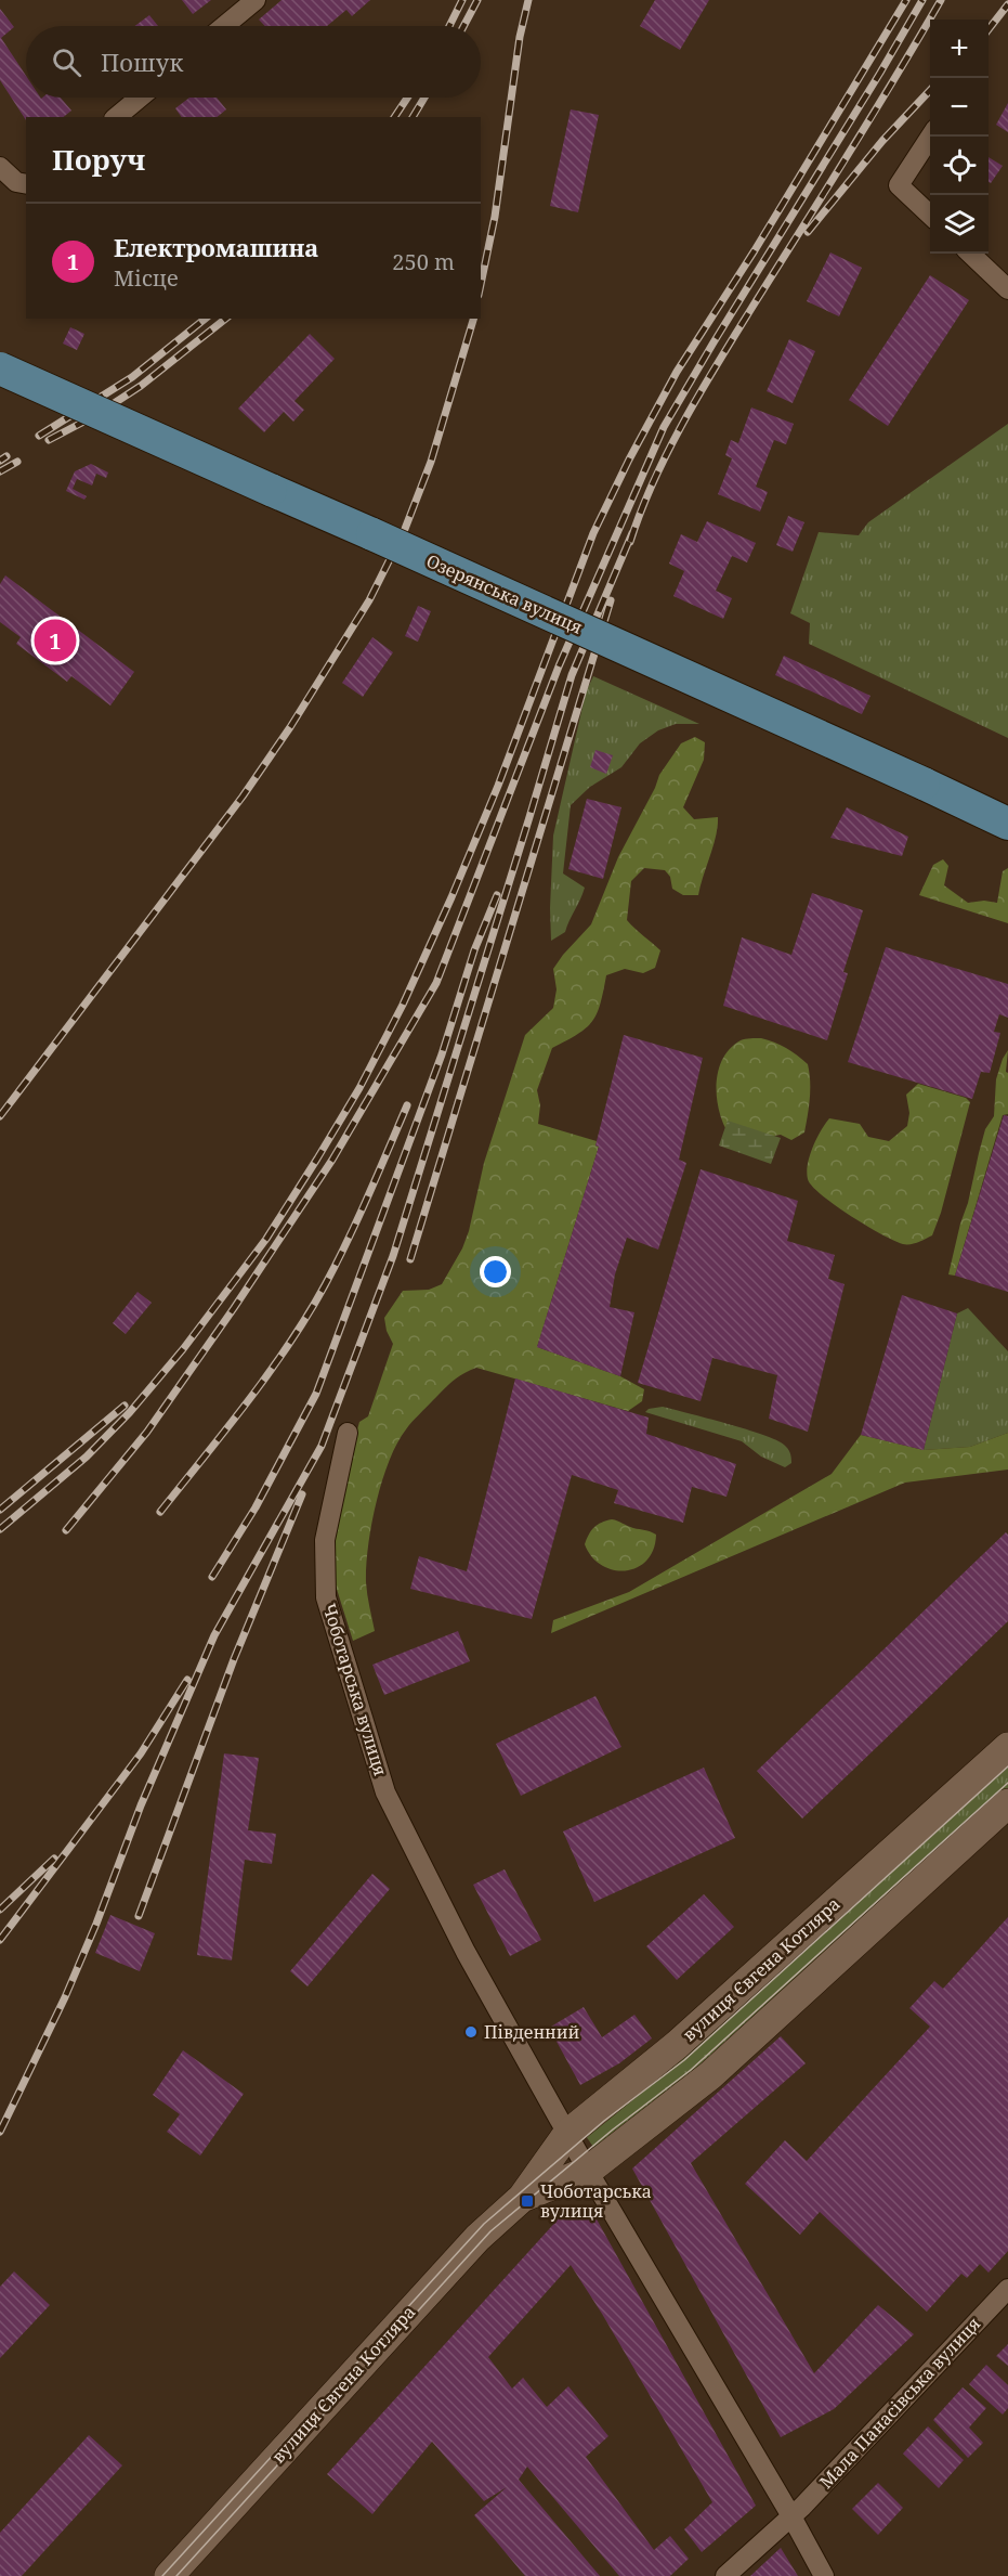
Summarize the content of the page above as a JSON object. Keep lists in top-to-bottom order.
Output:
{
  "streets": {
    "main road": ["Озерянська вулиця", "вулиця Євгена Котляра"],
    "street": ["Чоботарська вулиця", "Мала Панасівська вулиця"]
  },
  "crossings": [
    ["Чоботарська вулиця", "вулиця Євгена Котляра"],
    ["Чоботарська вулиця", "Мала Панасівська вулиця"]
  ],
  "places": {
    "other": ["Південний"],
    "transit": ["Чоботарська вулиця"]
  },
  "page": {
    "map_buttons": ["+", "−"],
    "search": "Пошук",
    "heading": "Поруч",
    "list": [
      {
        "mark": "1",
        "name": "Електромашина",
        "note": "Місце",
        "value": "250 m"
      }
    ],
    "pins": "1"
  }
}
